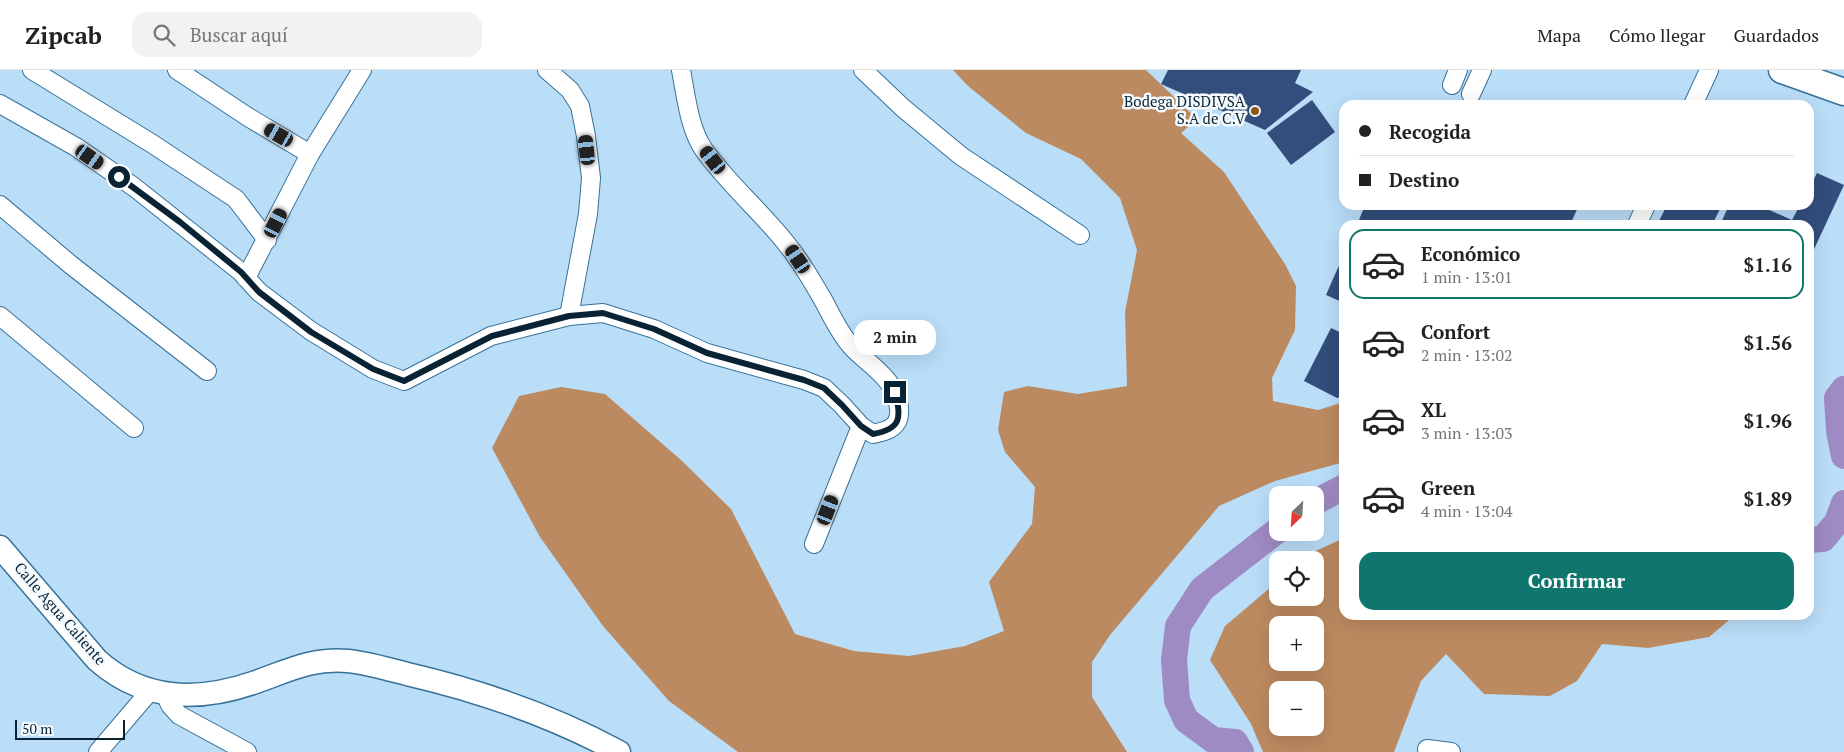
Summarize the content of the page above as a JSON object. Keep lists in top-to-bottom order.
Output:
{
  "streets": {
    "main road": ["Calle Agua Caliente"]
  },
  "places": ["Bodega DISDIVSA S.A de C.V"],
  "scale_bar": "50 m",
  "north": "bottom left",
  "page": {
    "header": "Zipcab",
    "search": "Buscar aquí",
    "nav": ["Mapa", "Cómo llegar", "Guardados"],
    "banner": ["Recogida", "Destino"],
    "list": [
      {
        "name": "Económico",
        "note": "1 min · 13:01",
        "value": "$1.16"
      },
      {
        "name": "Confort",
        "note": "2 min · 13:02",
        "value": "$1.56"
      },
      {
        "name": "XL",
        "note": "3 min · 13:03",
        "value": "$1.96"
      },
      {
        "name": "Green",
        "note": "4 min · 13:04",
        "value": "$1.89"
      }
    ],
    "bubble": "2 min",
    "map_buttons": ["+", "−"],
    "buttons": "Confirmar",
    "scale": "50 m"
  }
}
